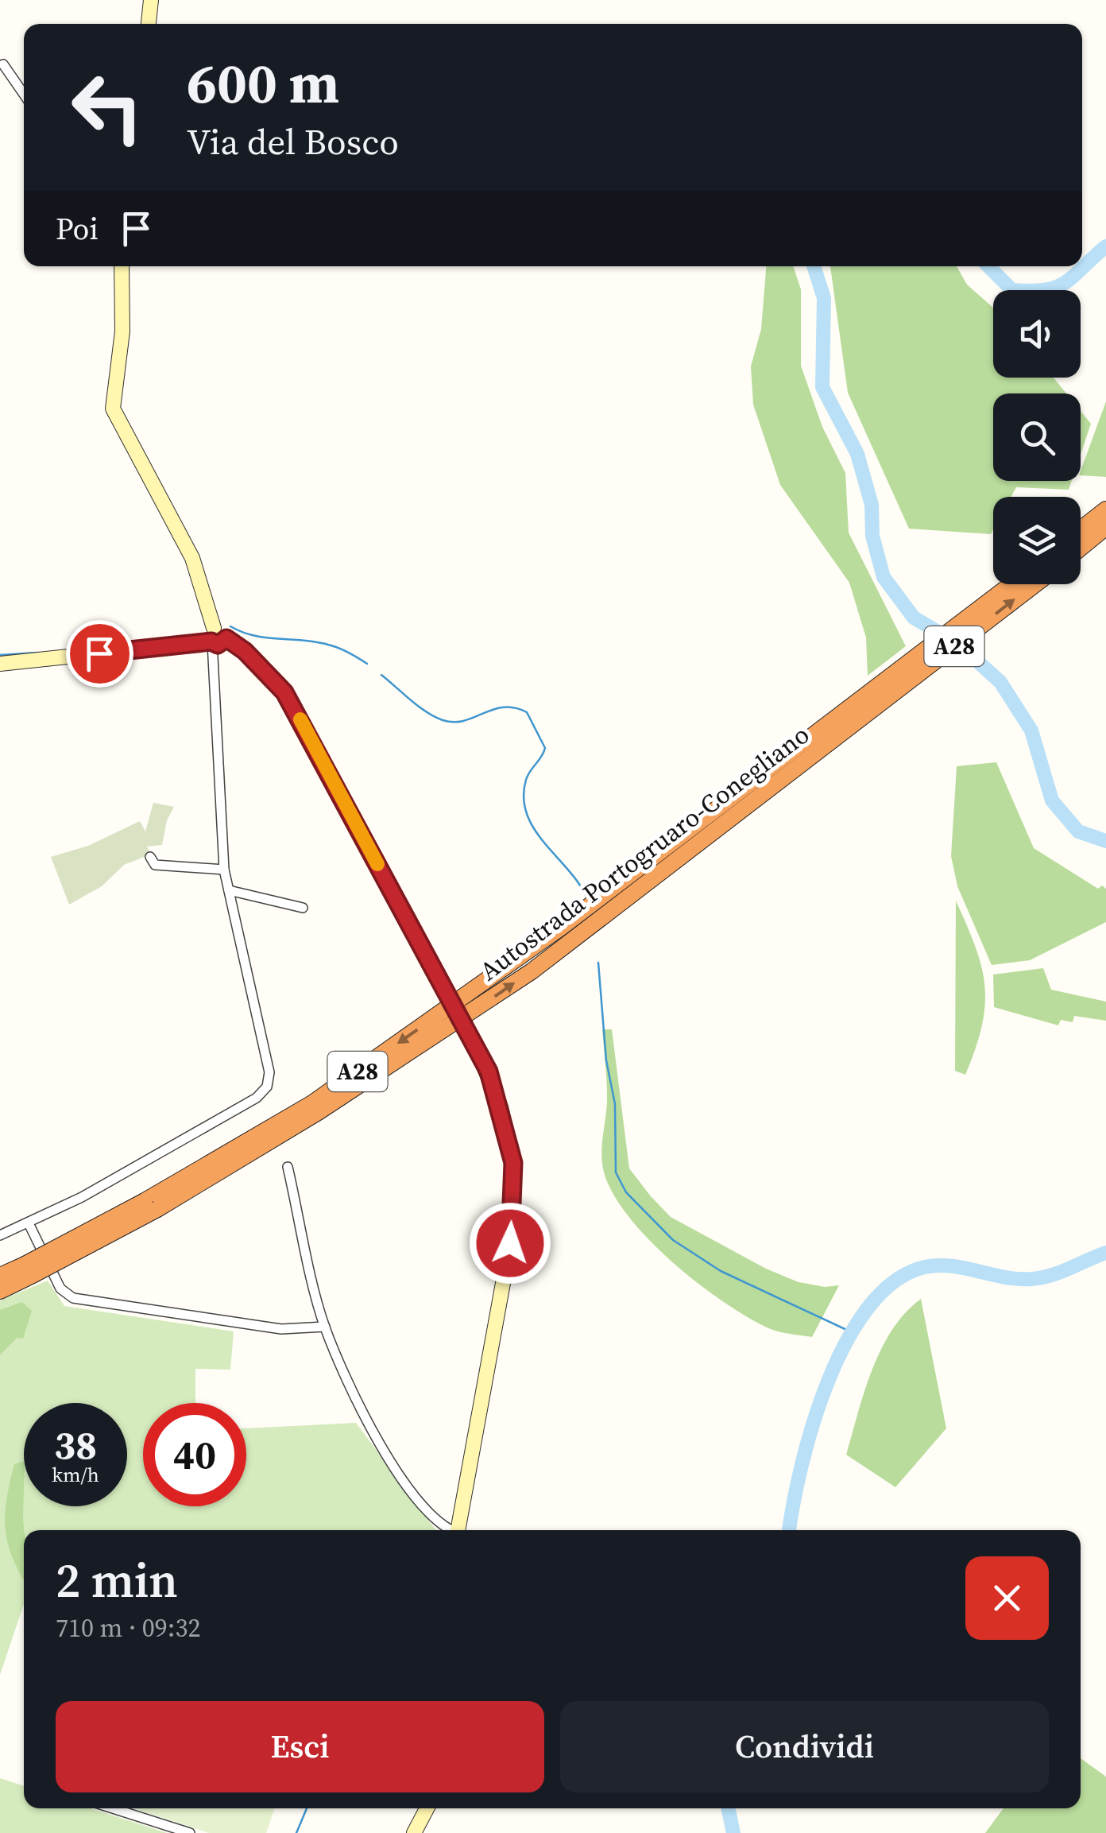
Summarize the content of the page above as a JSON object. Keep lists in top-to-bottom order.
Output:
{
  "streets": {
    "highway": ["A28", "Autostrada Portogruaro-Conegliano"]
  },
  "page": {
    "turn": ["600 m", "Via del Bosco"],
    "then": "Poi",
    "speed": "38 km/h",
    "limit": "40",
    "heading": ["2 min", "710 m · 09:32"],
    "buttons": ["Esci", "Condividi"]
  }
}
